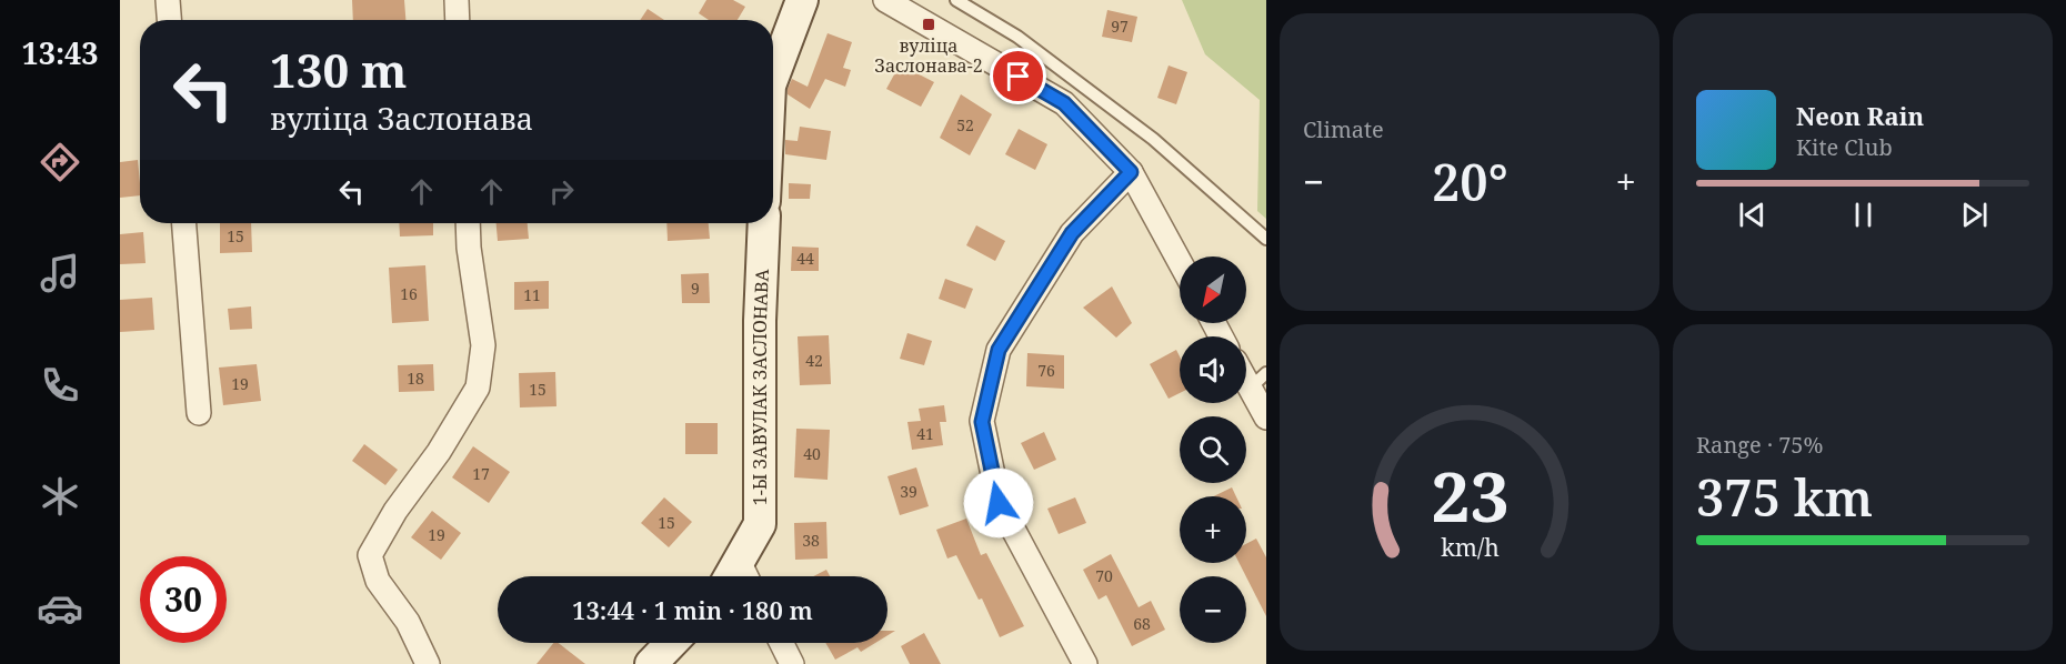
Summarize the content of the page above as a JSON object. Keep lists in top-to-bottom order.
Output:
{
  "streets": {
    "street": ["1-Ы ЗАВУЛАК ЗАСЛОНАВА"]
  },
  "places": {
    "transit": ["вуліца Заслонава-2"]
  },
  "house_numbers": [
    "97",
    "52",
    "15",
    "44",
    "9",
    "16",
    "11",
    "42",
    "76",
    "18",
    "19",
    "15",
    "41",
    "40",
    "17",
    "39",
    "15",
    "19",
    "38",
    "70",
    "68"
  ],
  "north": "bottom left",
  "page": {
    "tabs": "13:43",
    "tile": [
      "Climate",
      ["Range · 75%", "375 km"]
    ],
    "turn": ["130 m", "вуліца Заслонава"],
    "song": ["Neon Rain", "Kite Club"],
    "heat": ["−", "20°", "+"],
    "map_buttons": ["+", "−"],
    "limit": "30",
    "trip": "13:44 · 1 min · 180 m",
    "gauge": ["23", "km/h"]
  }
}
